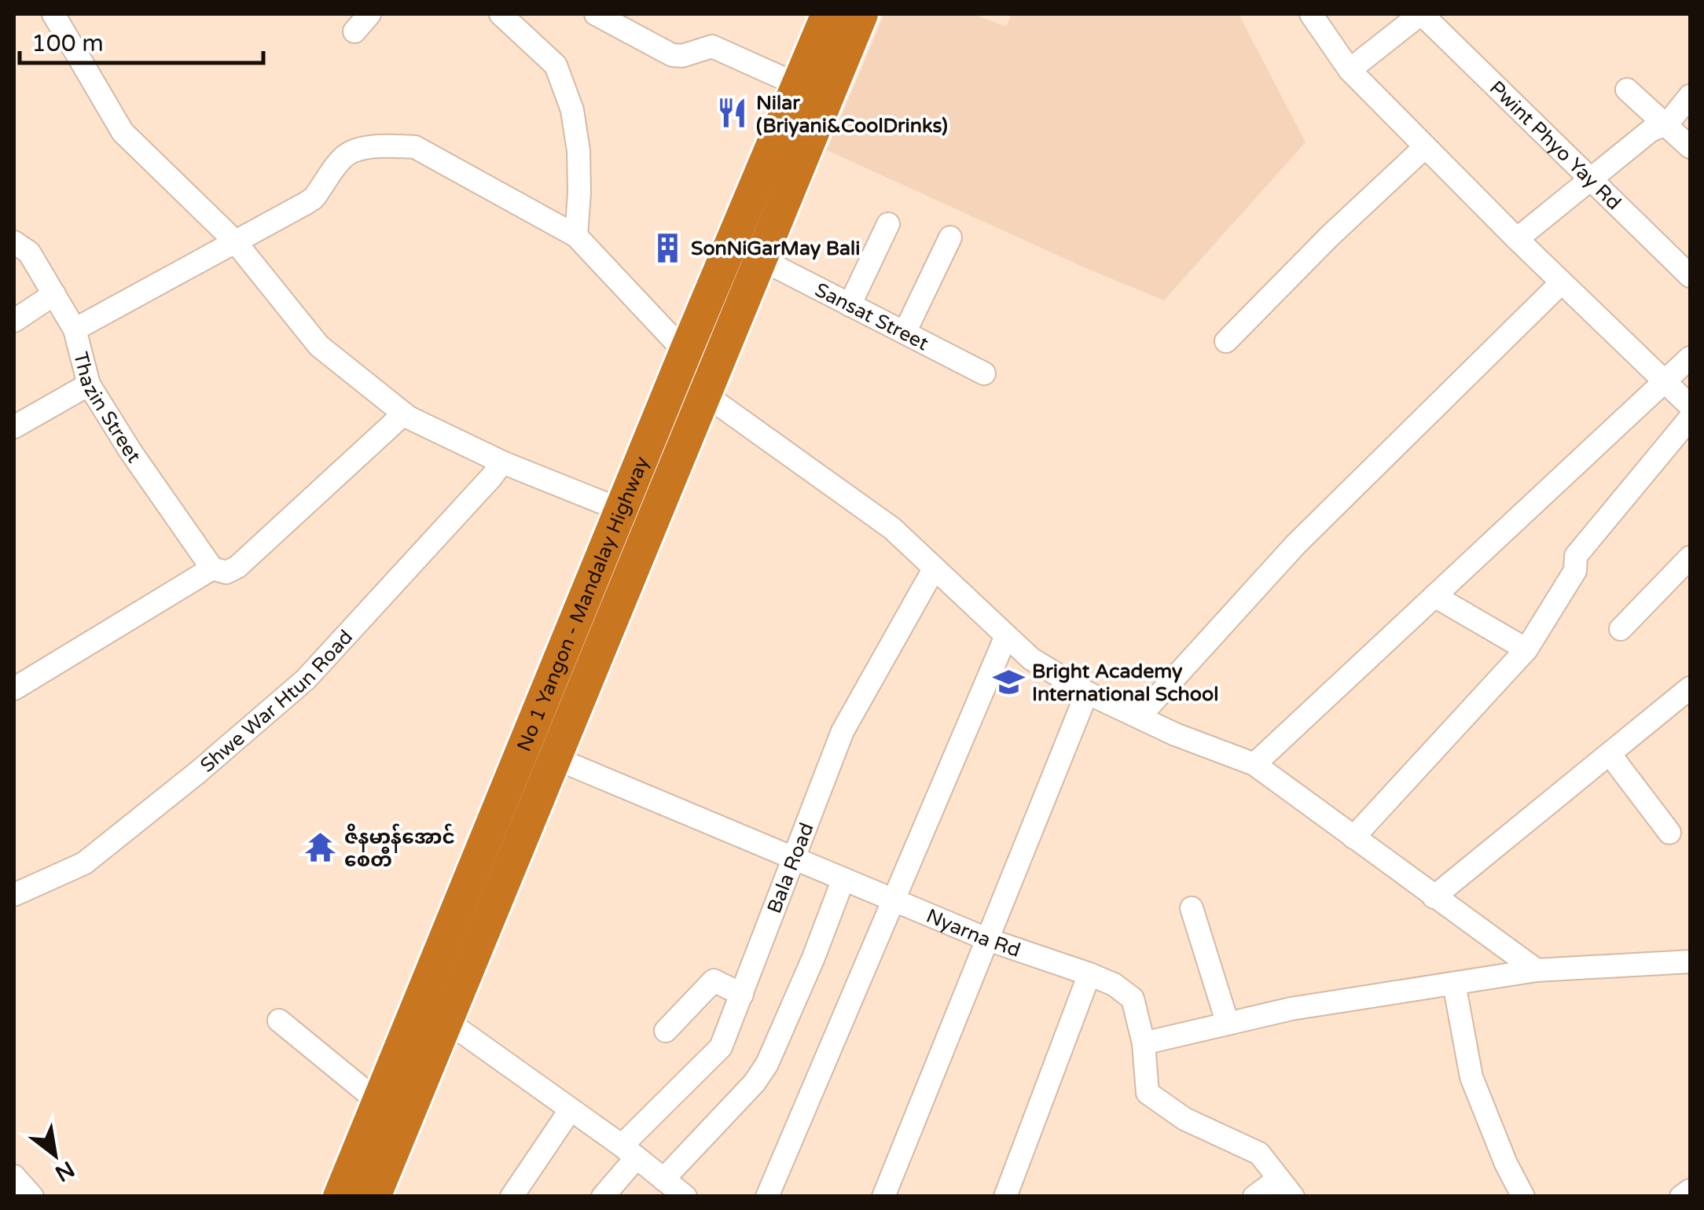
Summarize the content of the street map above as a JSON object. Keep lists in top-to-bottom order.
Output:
{
  "streets": {
    "highway": ["No 1 Yangon - Mandalay Highway"],
    "street": [
      "Pwint Phyo Yay Rd",
      "Sansat Street",
      "Thazin Street",
      "Shwe War Htun Road",
      "Bala Road",
      "Nyarna Rd"
    ]
  },
  "crossings": [
    ["Sansat Street", "No 1 Yangon - Mandalay Highway"],
    ["No 1 Yangon - Mandalay Highway", "Nyarna Rd"],
    ["Bala Road", "Nyarna Rd"]
  ],
  "places": {
    "restaurant": ["Nilar (Briyani&CoolDrinks)"],
    "building": ["SonNiGarMay Bali"],
    "school or university": ["Bright Academy International School"],
    "temple": ["ဇိနမာန်အောင် စေတီ"]
  },
  "scale_bar": "100 m",
  "north": "bottom right"
}
